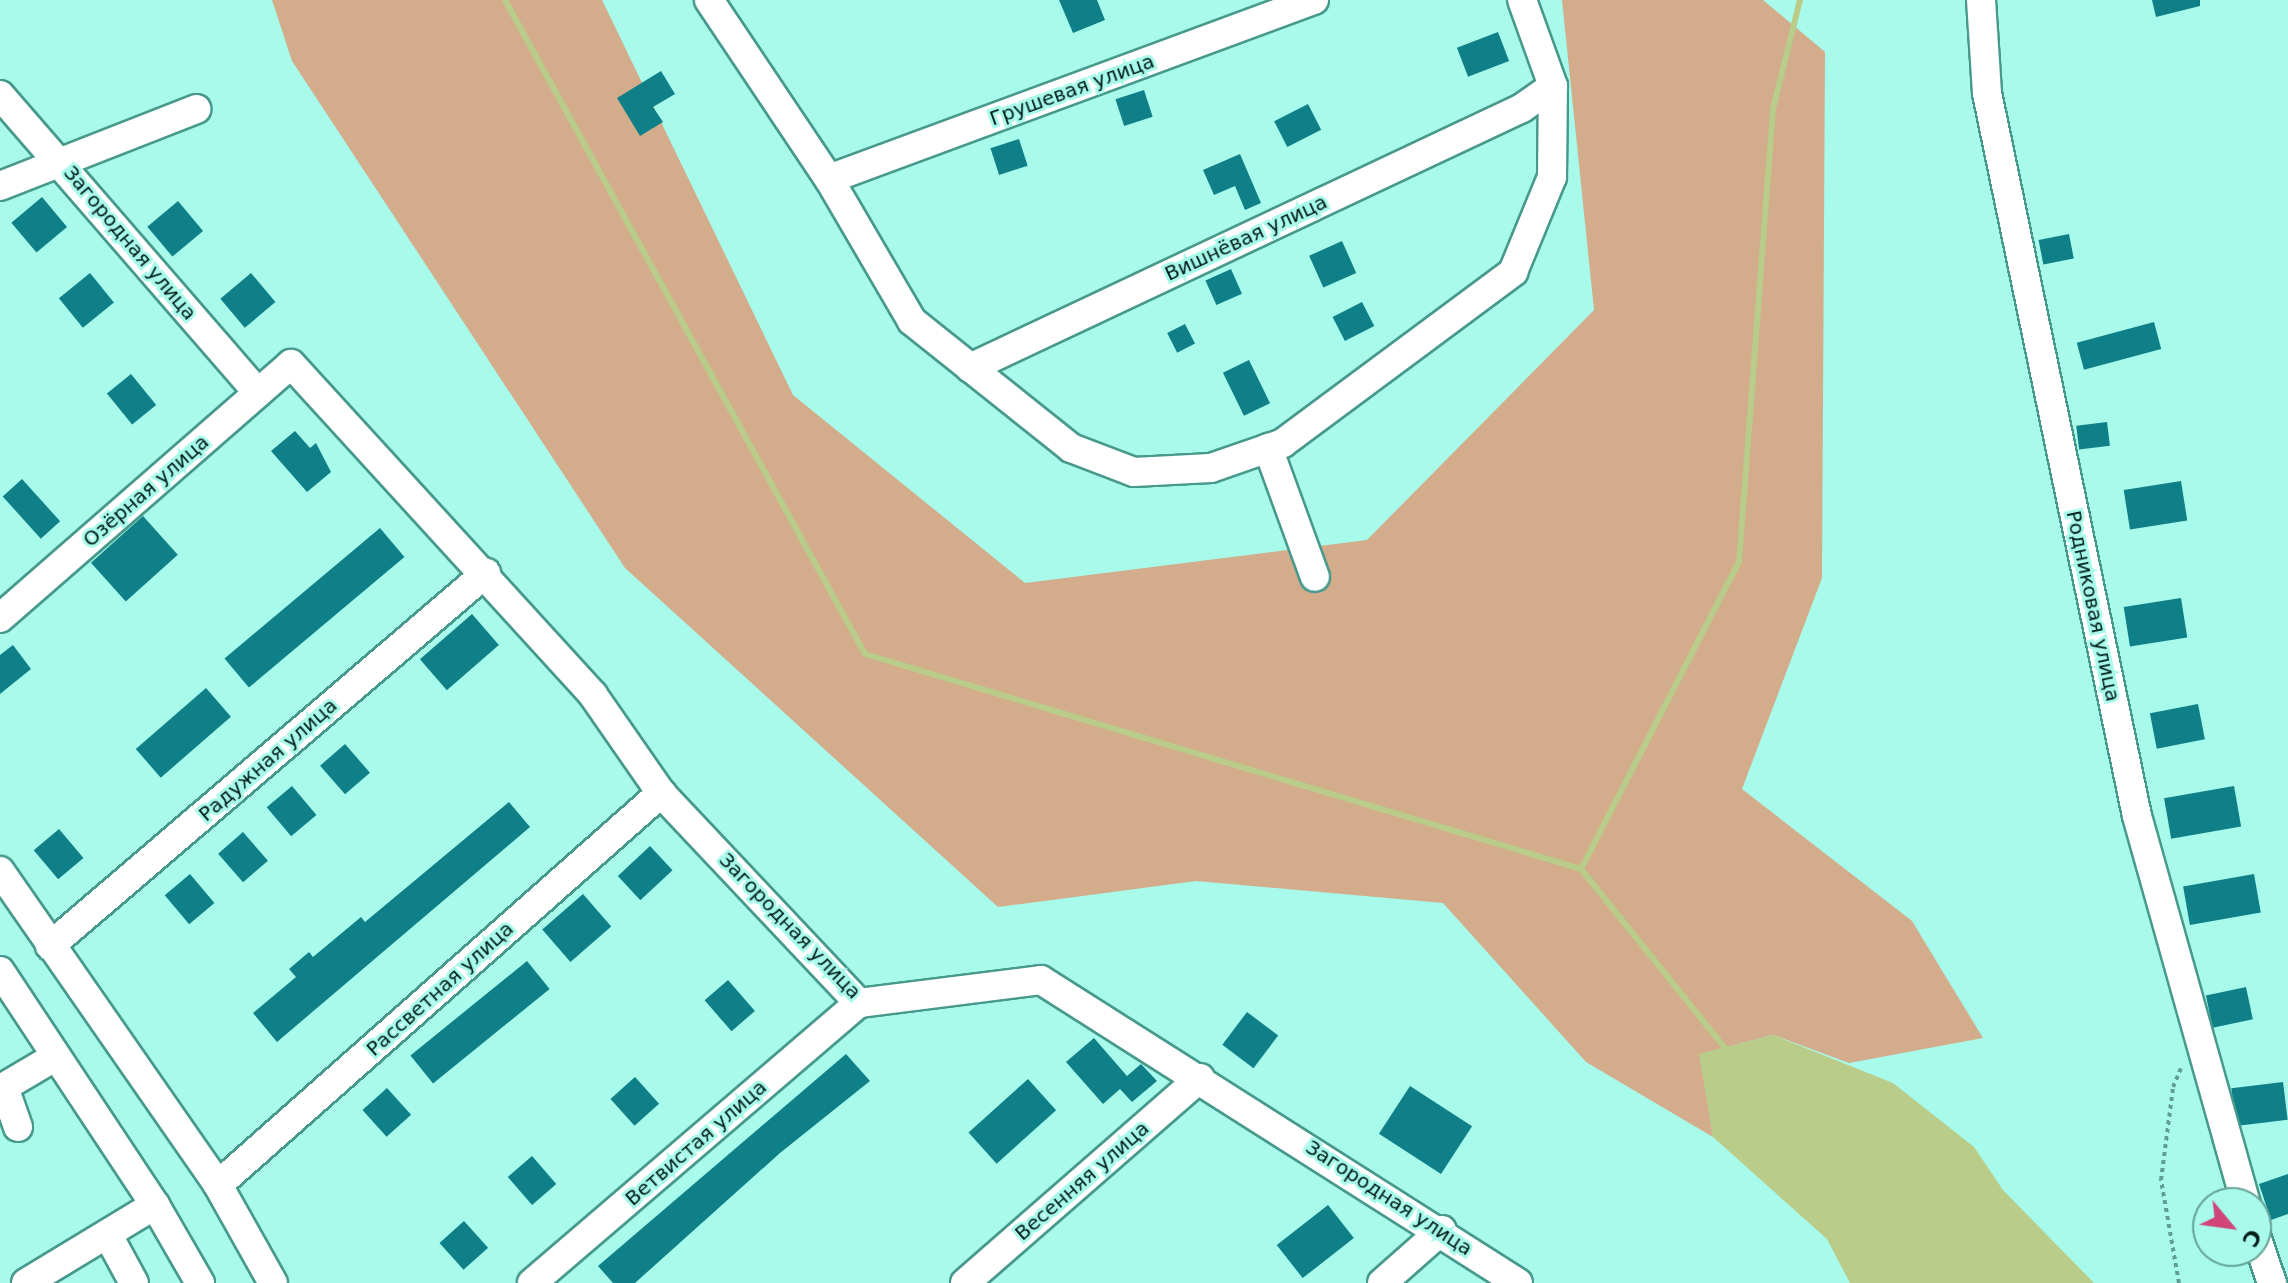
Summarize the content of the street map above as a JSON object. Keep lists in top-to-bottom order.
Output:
{
  "streets": {
    "street": [
      "Грушевая улица",
      "Вишнёвая улица",
      "Загородная улица",
      "Озёрная улица",
      "Родниковая улица",
      "Радужная улица",
      "Рассветная улица",
      "Ветвистая улица",
      "Весенняя улица"
    ]
  },
  "crossings": [
    ["Загородная улица", "Озёрная улица"],
    ["Загородная улица", "Радужная улица"],
    ["Загородная улица", "Рассветная улица"],
    ["Загородная улица", "Ветвистая улица"],
    ["Загородная улица", "Весенняя улица"]
  ],
  "north": "bottom right"
}
